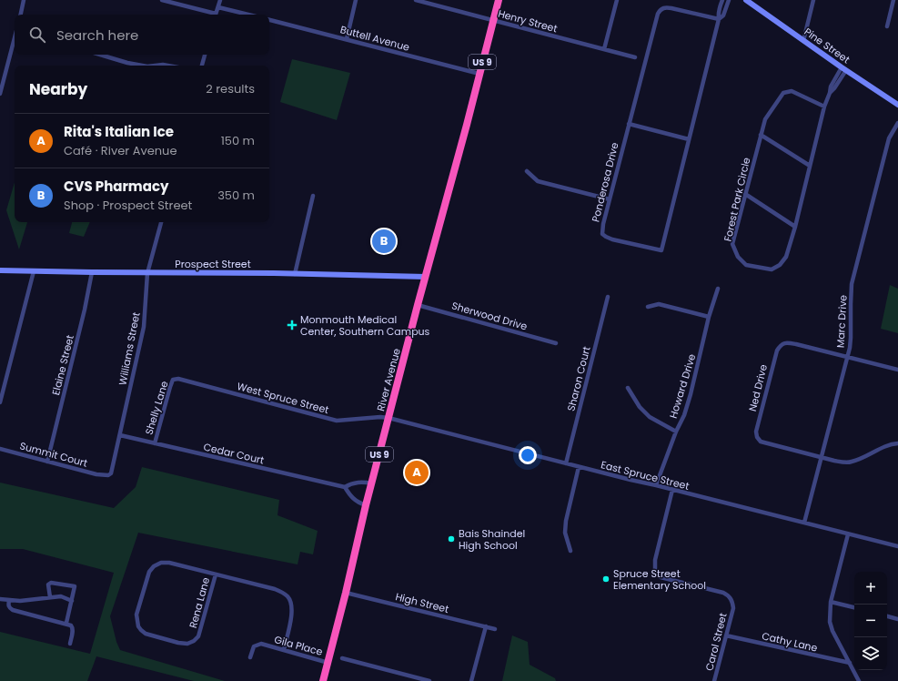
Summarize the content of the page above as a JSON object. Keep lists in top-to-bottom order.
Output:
{
  "streets": {
    "highway": ["US 9", "River Avenue"],
    "street": [
      "Henry Street",
      "Buttell Avenue",
      "Pine Street",
      "Ponderosa Drive",
      "Forest Park Circle",
      "Prospect Street",
      "Sherwood Drive",
      "Marc Drive",
      "Williams Street",
      "Elaine Street",
      "Sharon Court",
      "Howard Drive",
      "Ned Drive",
      "West Spruce Street",
      "Shelly Lane",
      "Cedar Court",
      "Summit Court",
      "East Spruce Street",
      "Rena Lane",
      "High Street",
      "Carol Street",
      "Cathy Lane",
      "Gila Place"
    ]
  },
  "crossings": [
    ["Henry Street", "River Avenue"],
    ["Buttell Avenue", "River Avenue"],
    ["Pine Street", "Forest Park Circle"],
    ["Prospect Street", "Williams Street"],
    ["Prospect Street", "Elaine Street"],
    ["Prospect Street", "River Avenue"],
    ["Sherwood Drive", "River Avenue"],
    ["Marc Drive", "Ned Drive"],
    ["Marc Drive", "East Spruce Street"],
    ["Williams Street", "Cedar Court"],
    ["Williams Street", "Summit Court"],
    ["Elaine Street", "Summit Court"],
    ["Sharon Court", "East Spruce Street"],
    ["River Avenue", "West Spruce Street"],
    ["River Avenue", "East Spruce Street"],
    ["River Avenue", "High Street"],
    ["River Avenue", "Gila Place"],
    ["Howard Drive", "East Spruce Street"],
    ["West Spruce Street", "Shelly Lane"],
    ["West Spruce Street", "East Spruce Street"],
    ["Shelly Lane", "Cedar Court"],
    ["East Spruce Street", "Carol Street"],
    ["Rena Lane", "Gila Place"],
    ["Carol Street", "Cathy Lane"]
  ],
  "places": {
    "health": ["Monmouth Medical Center, Southern Campus"],
    "other": ["Bais Shaindel High School", "Spruce Street Elementary School"]
  },
  "page": {
    "search": "Search here",
    "heading": ["Nearby", "2 results"],
    "list": [
      {
        "mark": "A",
        "name": "Rita's Italian Ice",
        "note": "Café · River Avenue",
        "value": "150 m"
      },
      {
        "mark": "B",
        "name": "CVS Pharmacy",
        "note": "Shop · Prospect Street",
        "value": "350 m"
      }
    ],
    "pins": ["B", "A"],
    "map_buttons": ["+", "−"]
  }
}
